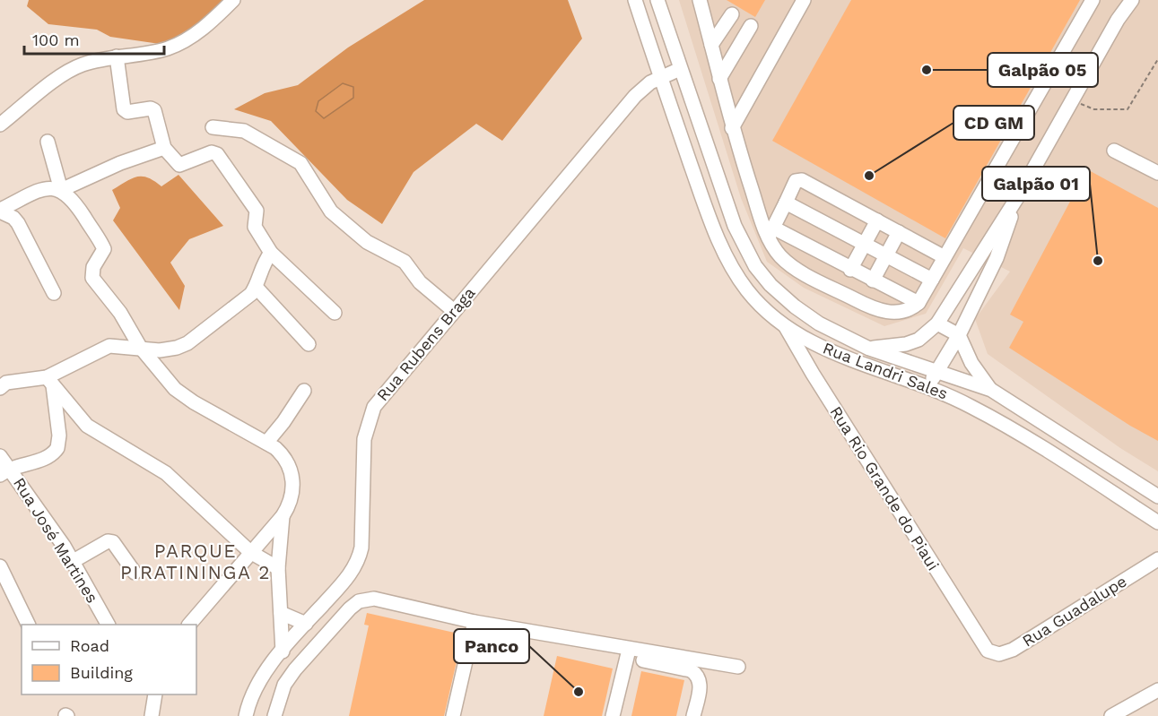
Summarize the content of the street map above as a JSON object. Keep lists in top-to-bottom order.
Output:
{
  "streets": {
    "street": [
      "Rua Rubens Braga",
      "Rua Landri Sales",
      "Rua Rio Grande do Piaui",
      "Rua José Martines",
      "Rua Guadalupe"
    ]
  },
  "crossings": [
    ["Rua Rubens Braga", "Rua Landri Sales"],
    ["Rua Landri Sales", "Rua Rio Grande do Piaui"],
    ["Rua Rio Grande do Piaui", "Rua Guadalupe"]
  ],
  "districts": ["PARQUE PIRATININGA 2"],
  "places": [
    "Galpão 05",
    "CD GM",
    "Galpão 01",
    "Panco"
  ],
  "legend": ["Road", "Building"],
  "scale_bar": "100 m"
}
